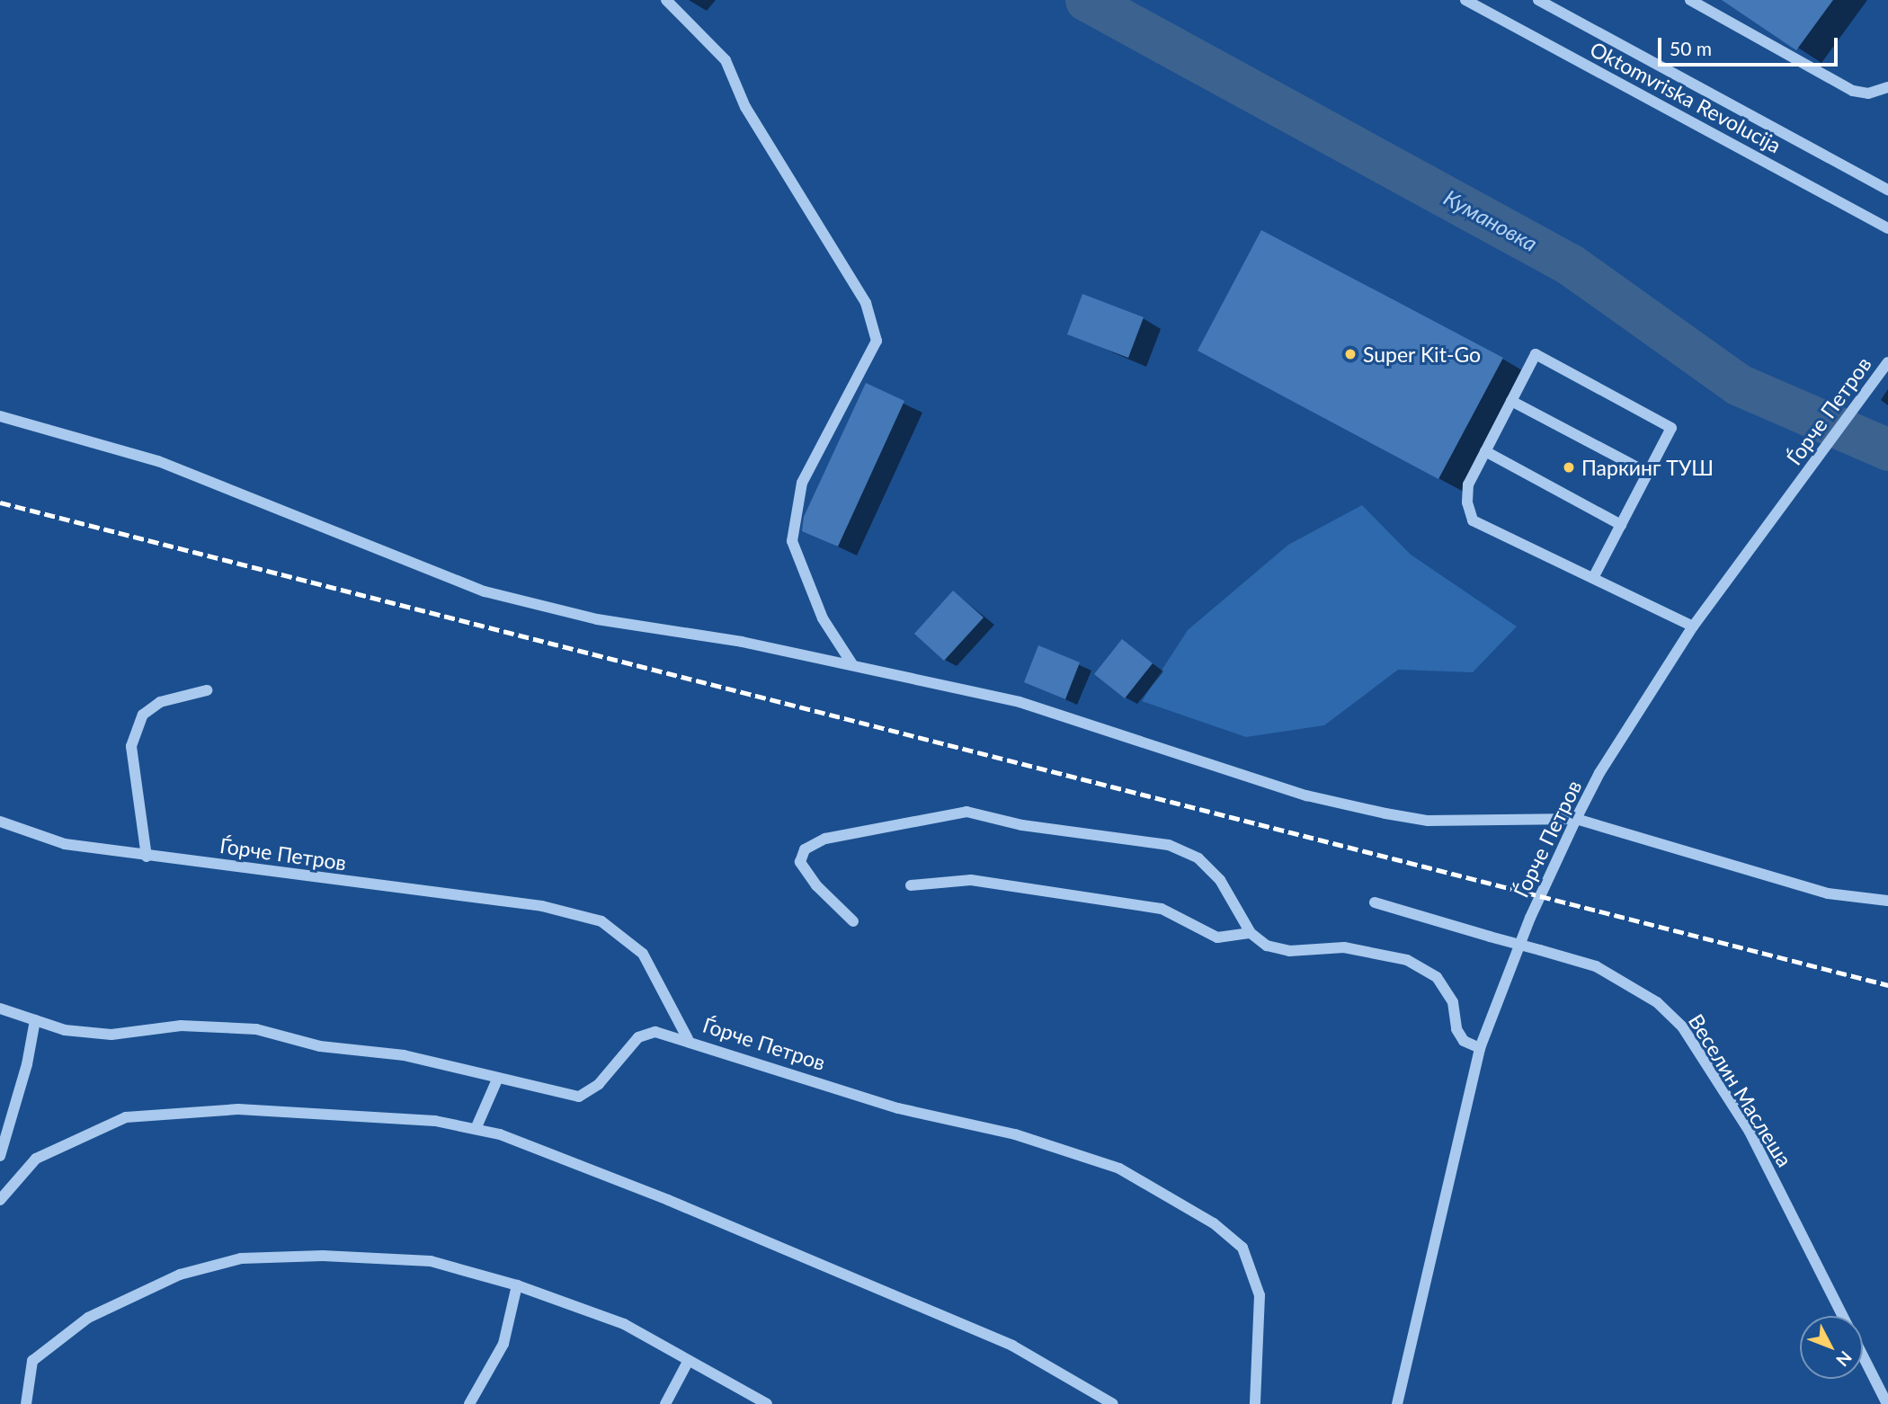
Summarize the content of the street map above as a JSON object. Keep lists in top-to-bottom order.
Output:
{
  "streets": {
    "street": ["Oktomvriska Revolucija", "Ѓорче Петров", "Веселин Маслеша"]
  },
  "water": ["Кумановка"],
  "places": ["Super Kit-Go", "Паркинг ТУШ"],
  "scale_bar": "50 m",
  "north": "bottom right"
}
